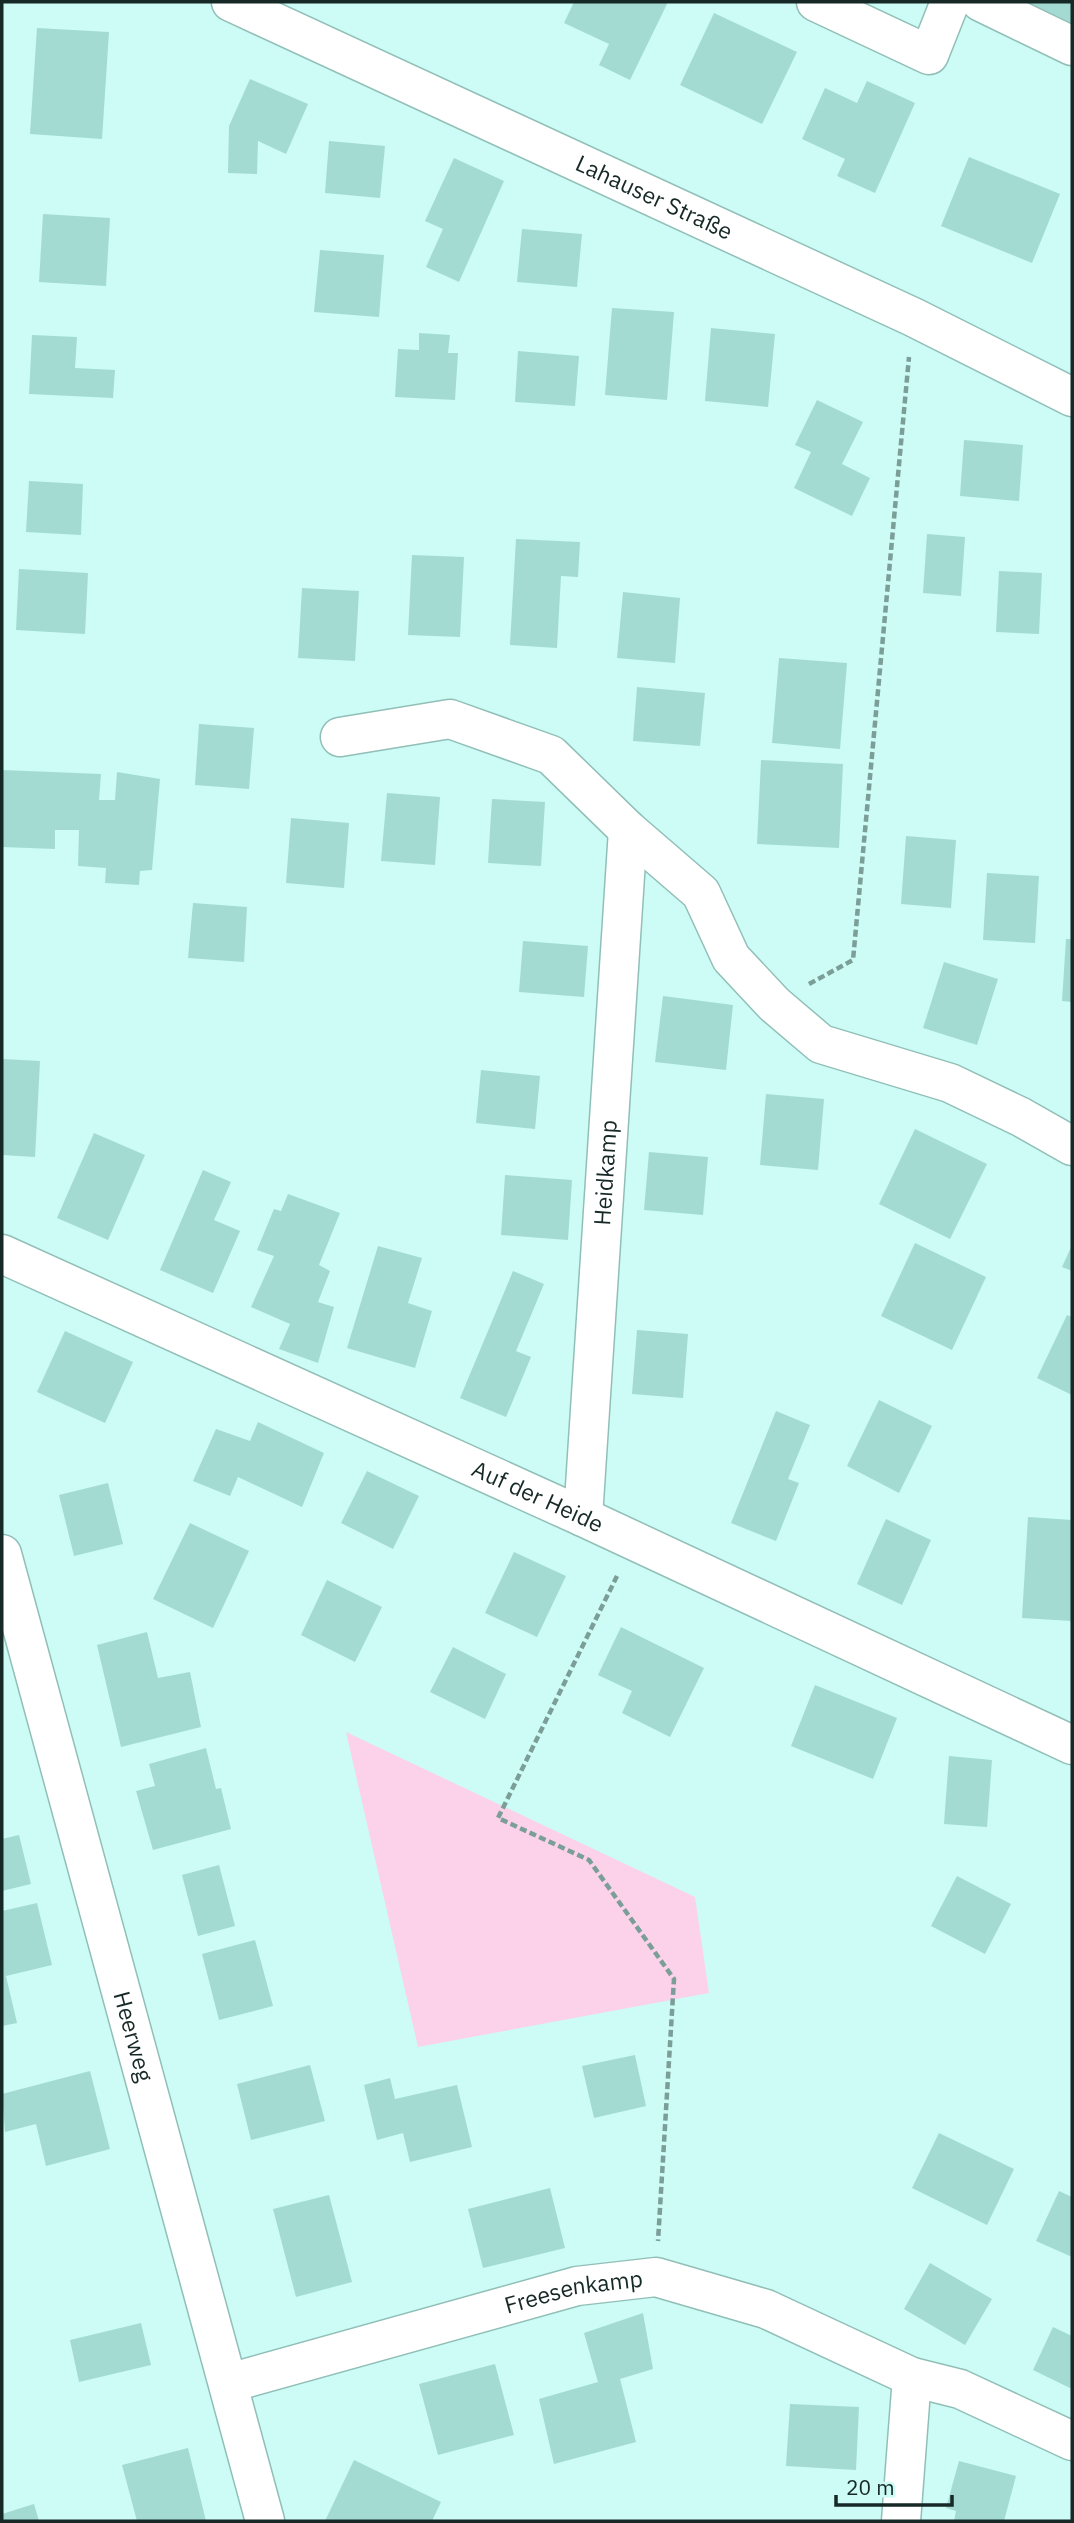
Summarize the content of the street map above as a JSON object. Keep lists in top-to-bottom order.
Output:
{
  "streets": {
    "street": [
      "Lahauser Straße",
      "Heidkamp",
      "Auf der Heide",
      "Heerweg",
      "Freesenkamp"
    ]
  },
  "crossings": [
    ["Heidkamp", "Auf der Heide"],
    ["Heerweg", "Freesenkamp"]
  ],
  "scale_bar": "20 m"
}
